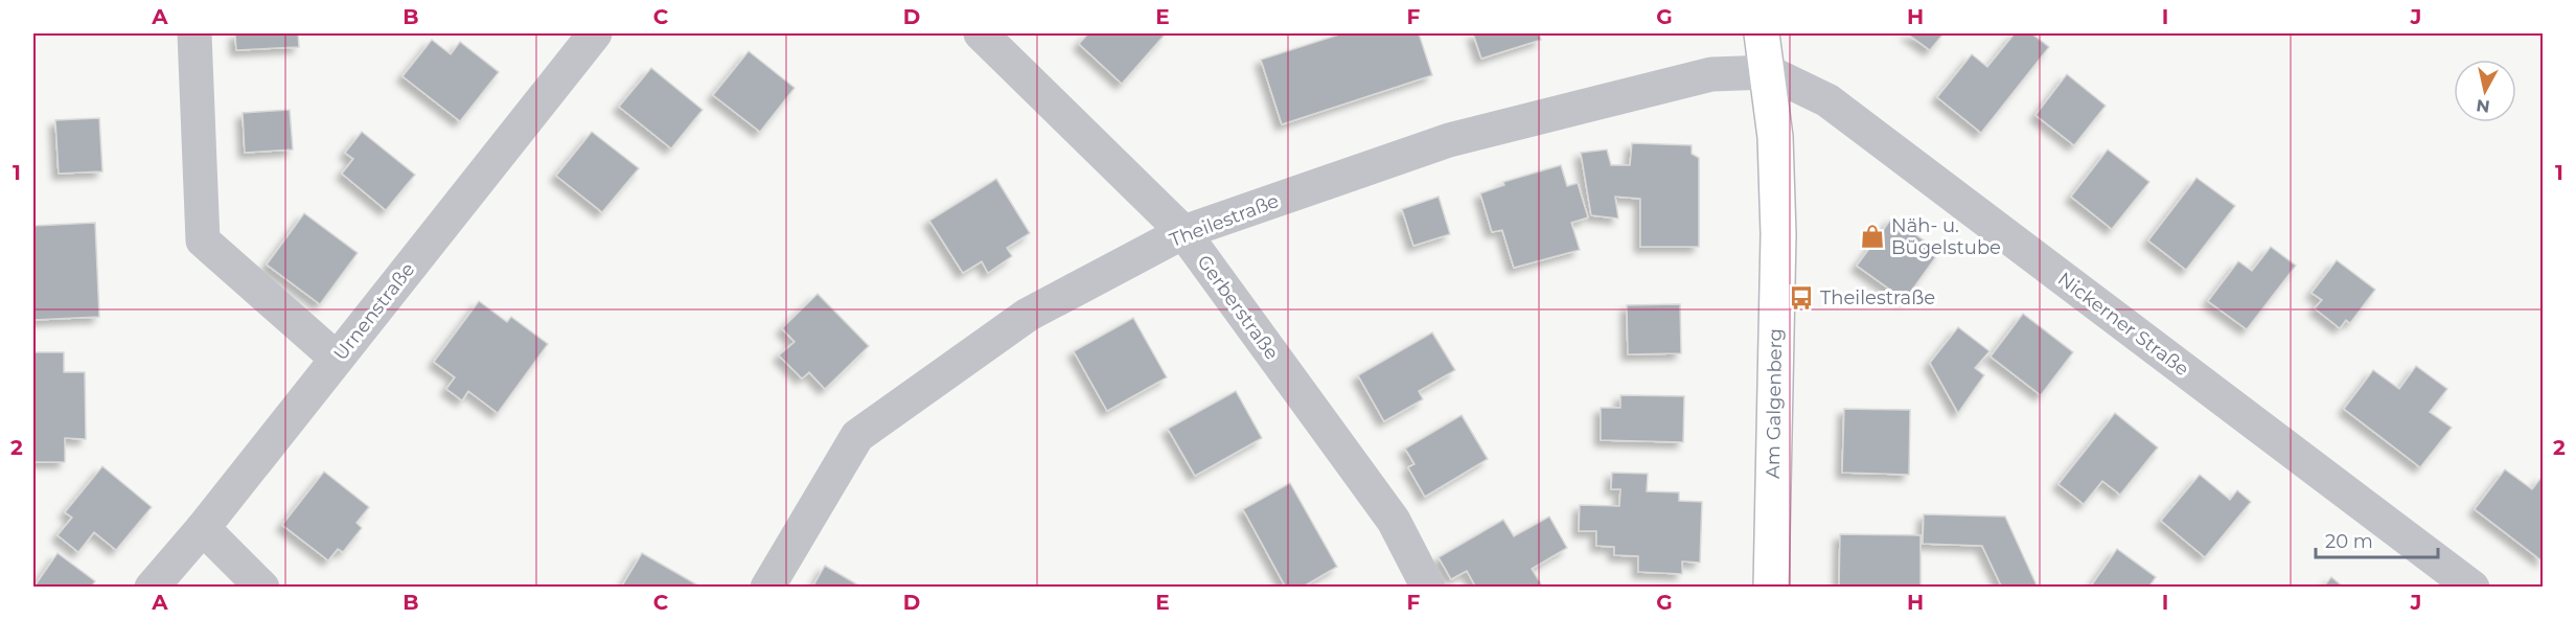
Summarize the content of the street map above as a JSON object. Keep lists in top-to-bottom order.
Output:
{
  "streets": {
    "main road": ["Am Galgenberg"],
    "street": [
      "Theilestraße",
      "Gerberstraße",
      "Urnenstraße",
      "Nickerner Straße"
    ]
  },
  "crossings": [
    ["Theilestraße", "Gerberstraße"],
    ["Theilestraße", "Nickerner Straße"],
    ["Theilestraße", "Am Galgenberg"],
    ["Nickerner Straße", "Am Galgenberg"]
  ],
  "places": {
    "shop": ["Näh- u. Bügelstube"],
    "bus stop": ["Theilestraße"]
  },
  "scale_bar": "20 m",
  "north": "bottom",
  "grid": {
    "columns": [
      "A",
      "B",
      "C",
      "D",
      "E",
      "F",
      "G",
      "H",
      "I",
      "J"
    ],
    "rows": ["1", "2"]
  }
}
